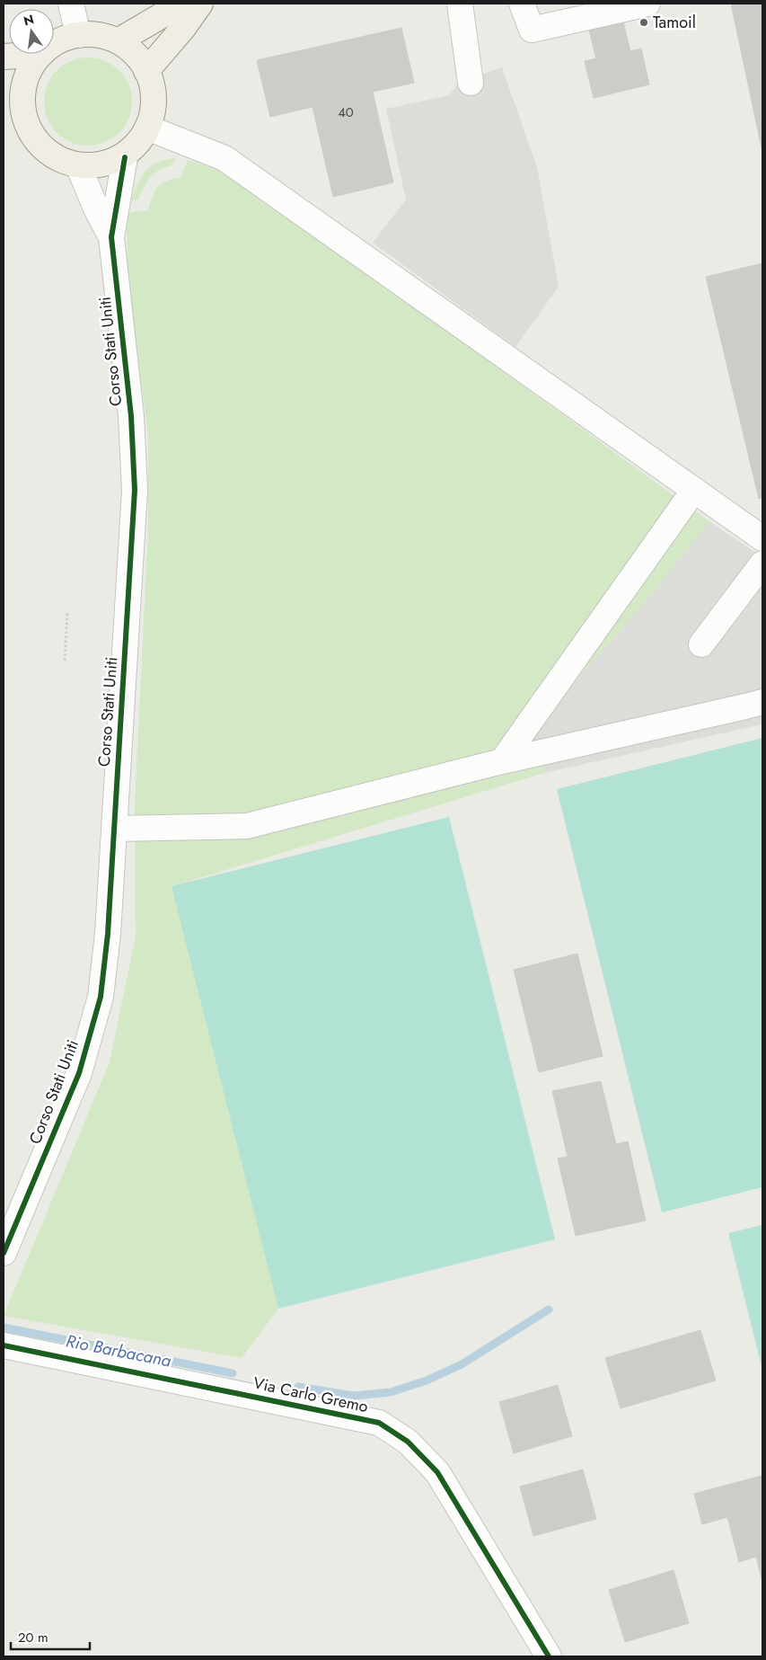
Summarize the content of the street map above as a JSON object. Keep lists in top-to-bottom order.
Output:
{
  "streets": {
    "street": ["Corso Stati Uniti", "Via Carlo Gremo"]
  },
  "water": ["Rio Barbacana"],
  "places": ["Tamoil"],
  "house_numbers": ["40"],
  "scale_bar": "20 m",
  "north": "top"
}
